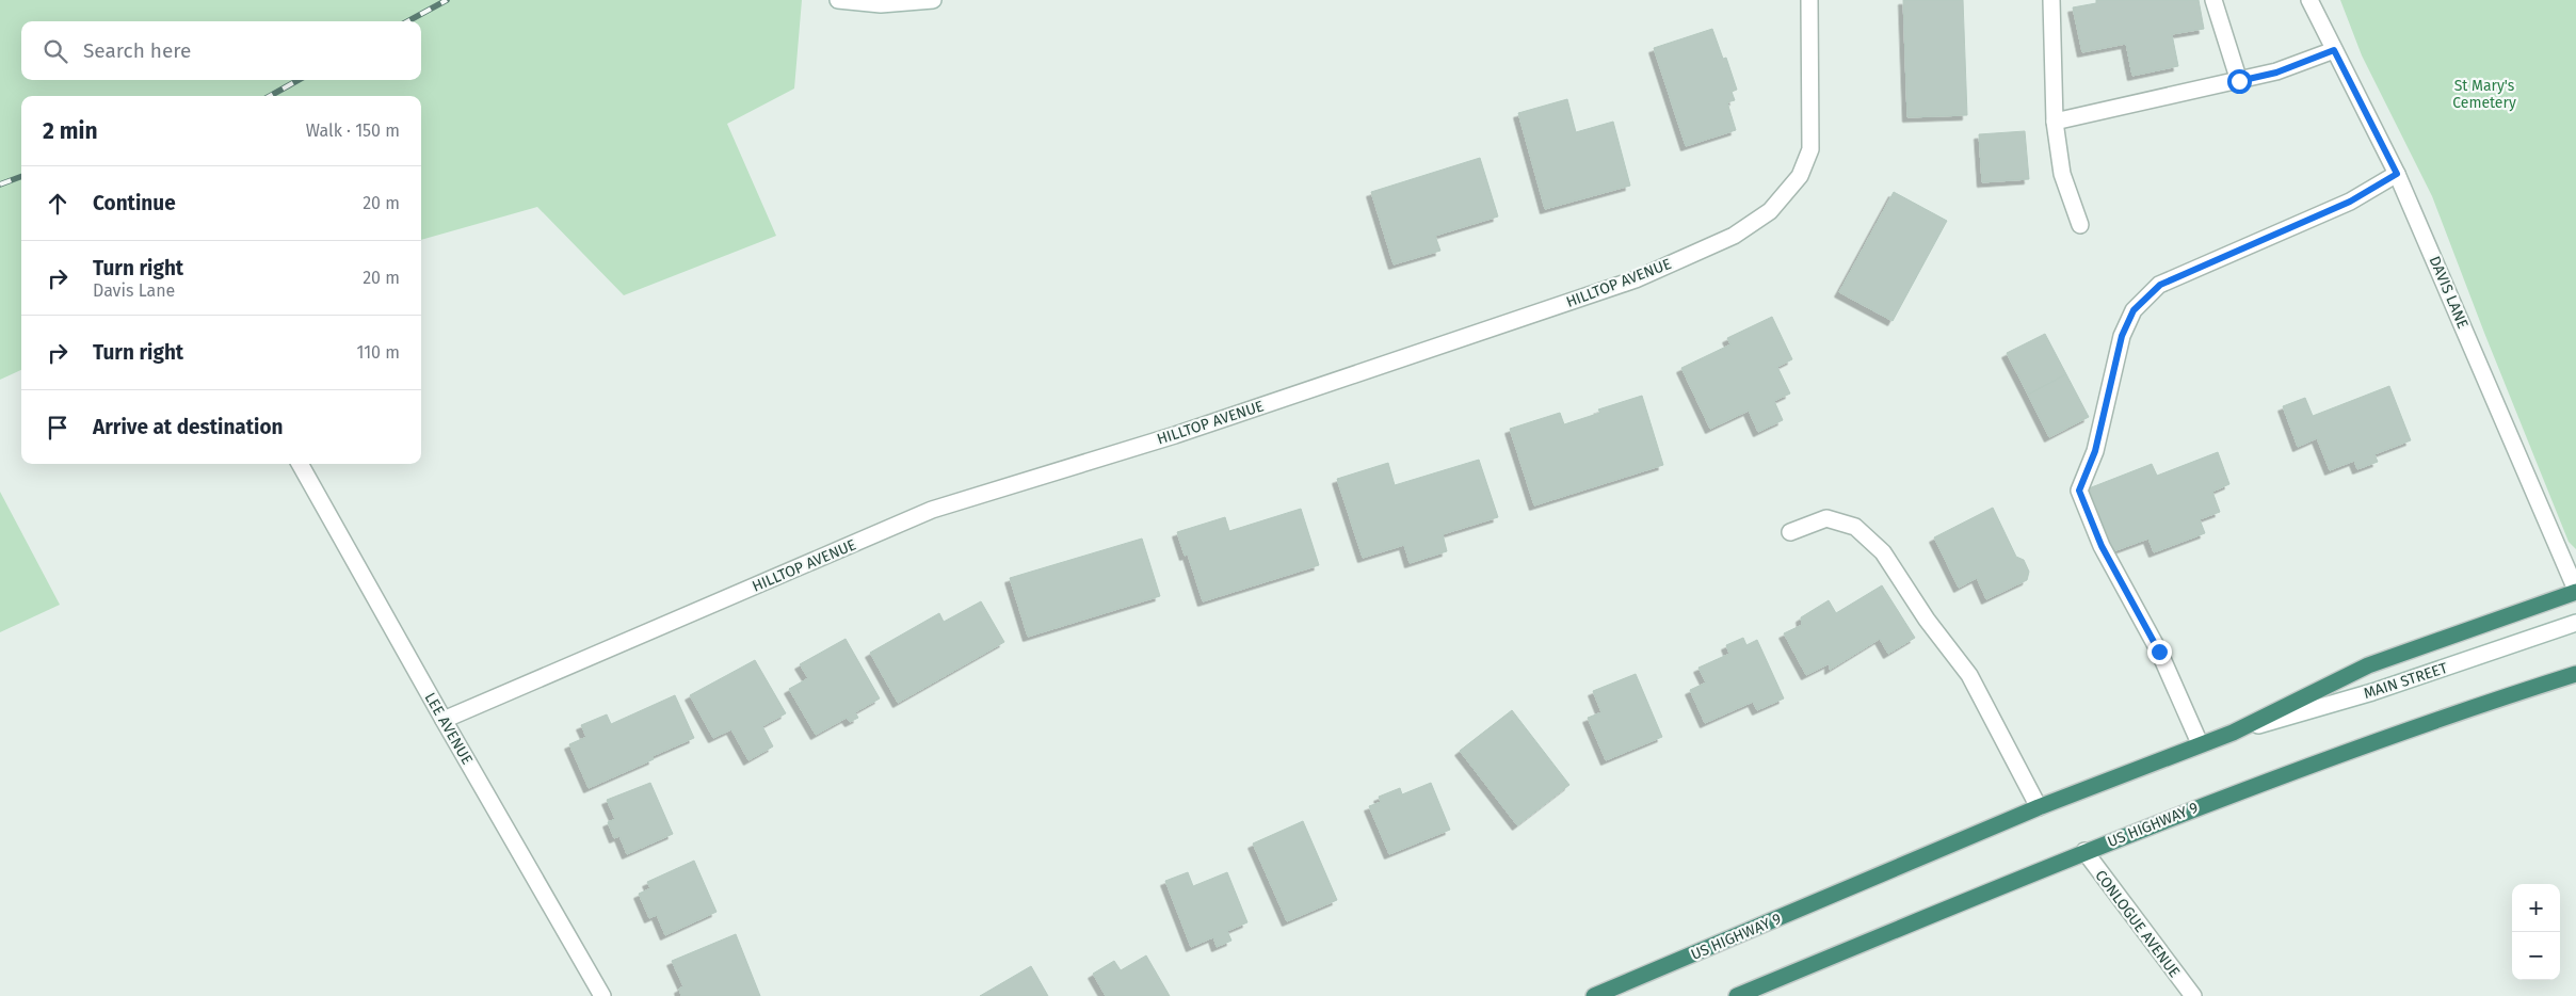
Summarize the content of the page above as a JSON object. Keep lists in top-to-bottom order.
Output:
{
  "streets": {
    "highway": ["US HIGHWAY 9"],
    "street": [
      "HILLTOP AVENUE",
      "DAVIS LANE",
      "MAIN STREET",
      "LEE AVENUE",
      "CONLOGUE AVENUE"
    ]
  },
  "crossings": [
    ["HILLTOP AVENUE", "LEE AVENUE"],
    ["DAVIS LANE", "US HIGHWAY 9"],
    ["MAIN STREET", "US HIGHWAY 9"],
    ["US HIGHWAY 9", "CONLOGUE AVENUE"]
  ],
  "parks": ["St Mary's Cemetery"],
  "page": {
    "search": "Search here",
    "heading": ["2 min", "Walk · 150 m"],
    "list": [
      ["Continue", "20 m"],
      ["Turn right", "Davis Lane", "20 m"],
      ["Turn right", "110 m"],
      "Arrive at destination"
    ],
    "map_buttons": ["+", "−"]
  }
}
